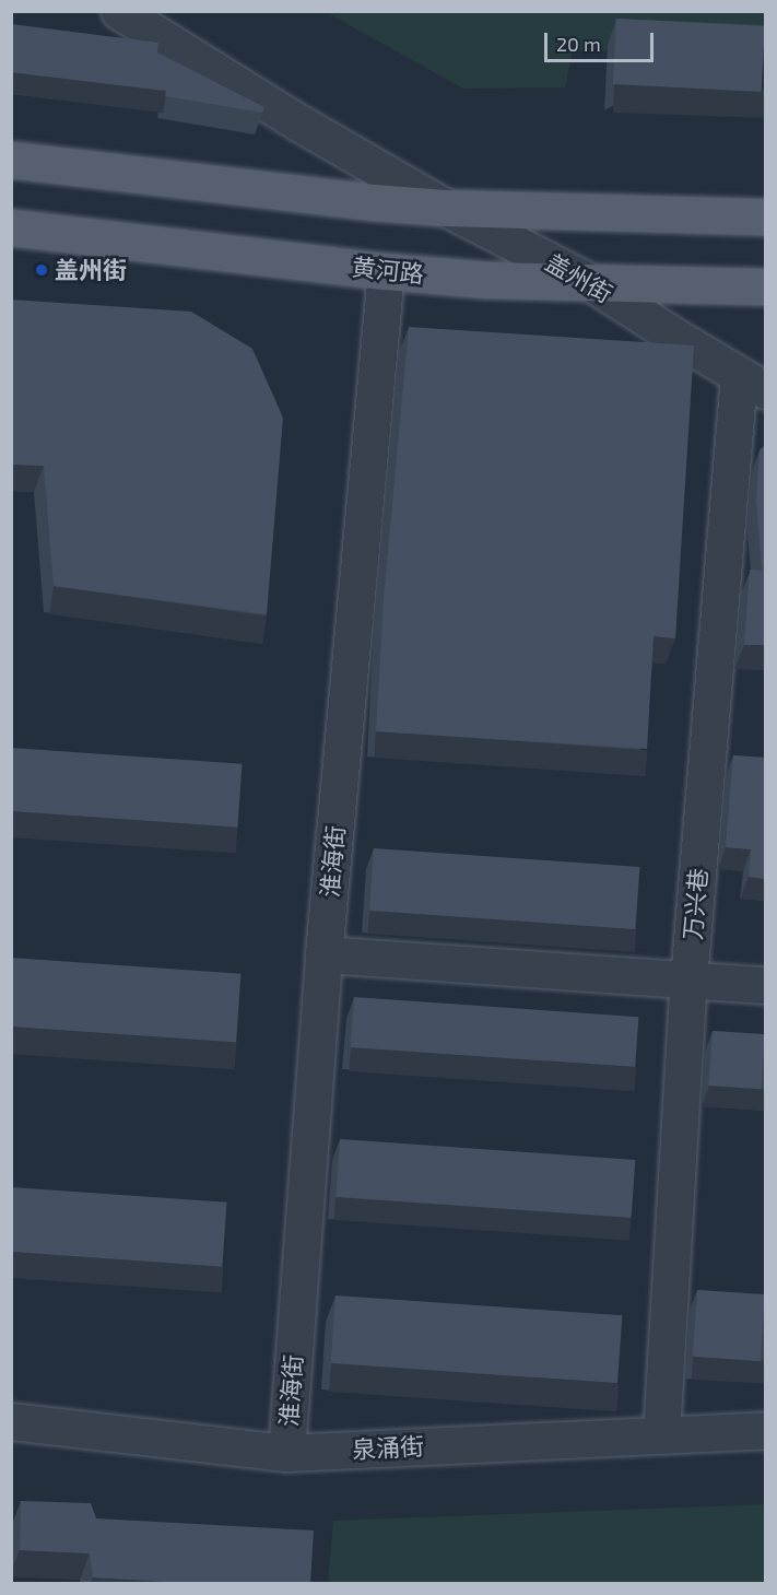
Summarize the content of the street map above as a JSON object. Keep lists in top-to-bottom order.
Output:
{
  "streets": {
    "main road": ["黄河路"],
    "street": [
      "盖州街",
      "淮海街",
      "万兴巷",
      "泉涌街"
    ]
  },
  "crossings": [
    ["黄河路", "盖州街"],
    ["黄河路", "淮海街"],
    ["盖州街", "万兴巷"],
    ["淮海街", "泉涌街"],
    ["万兴巷", "泉涌街"]
  ],
  "places": ["盖州街"],
  "scale_bar": "20 m"
}
